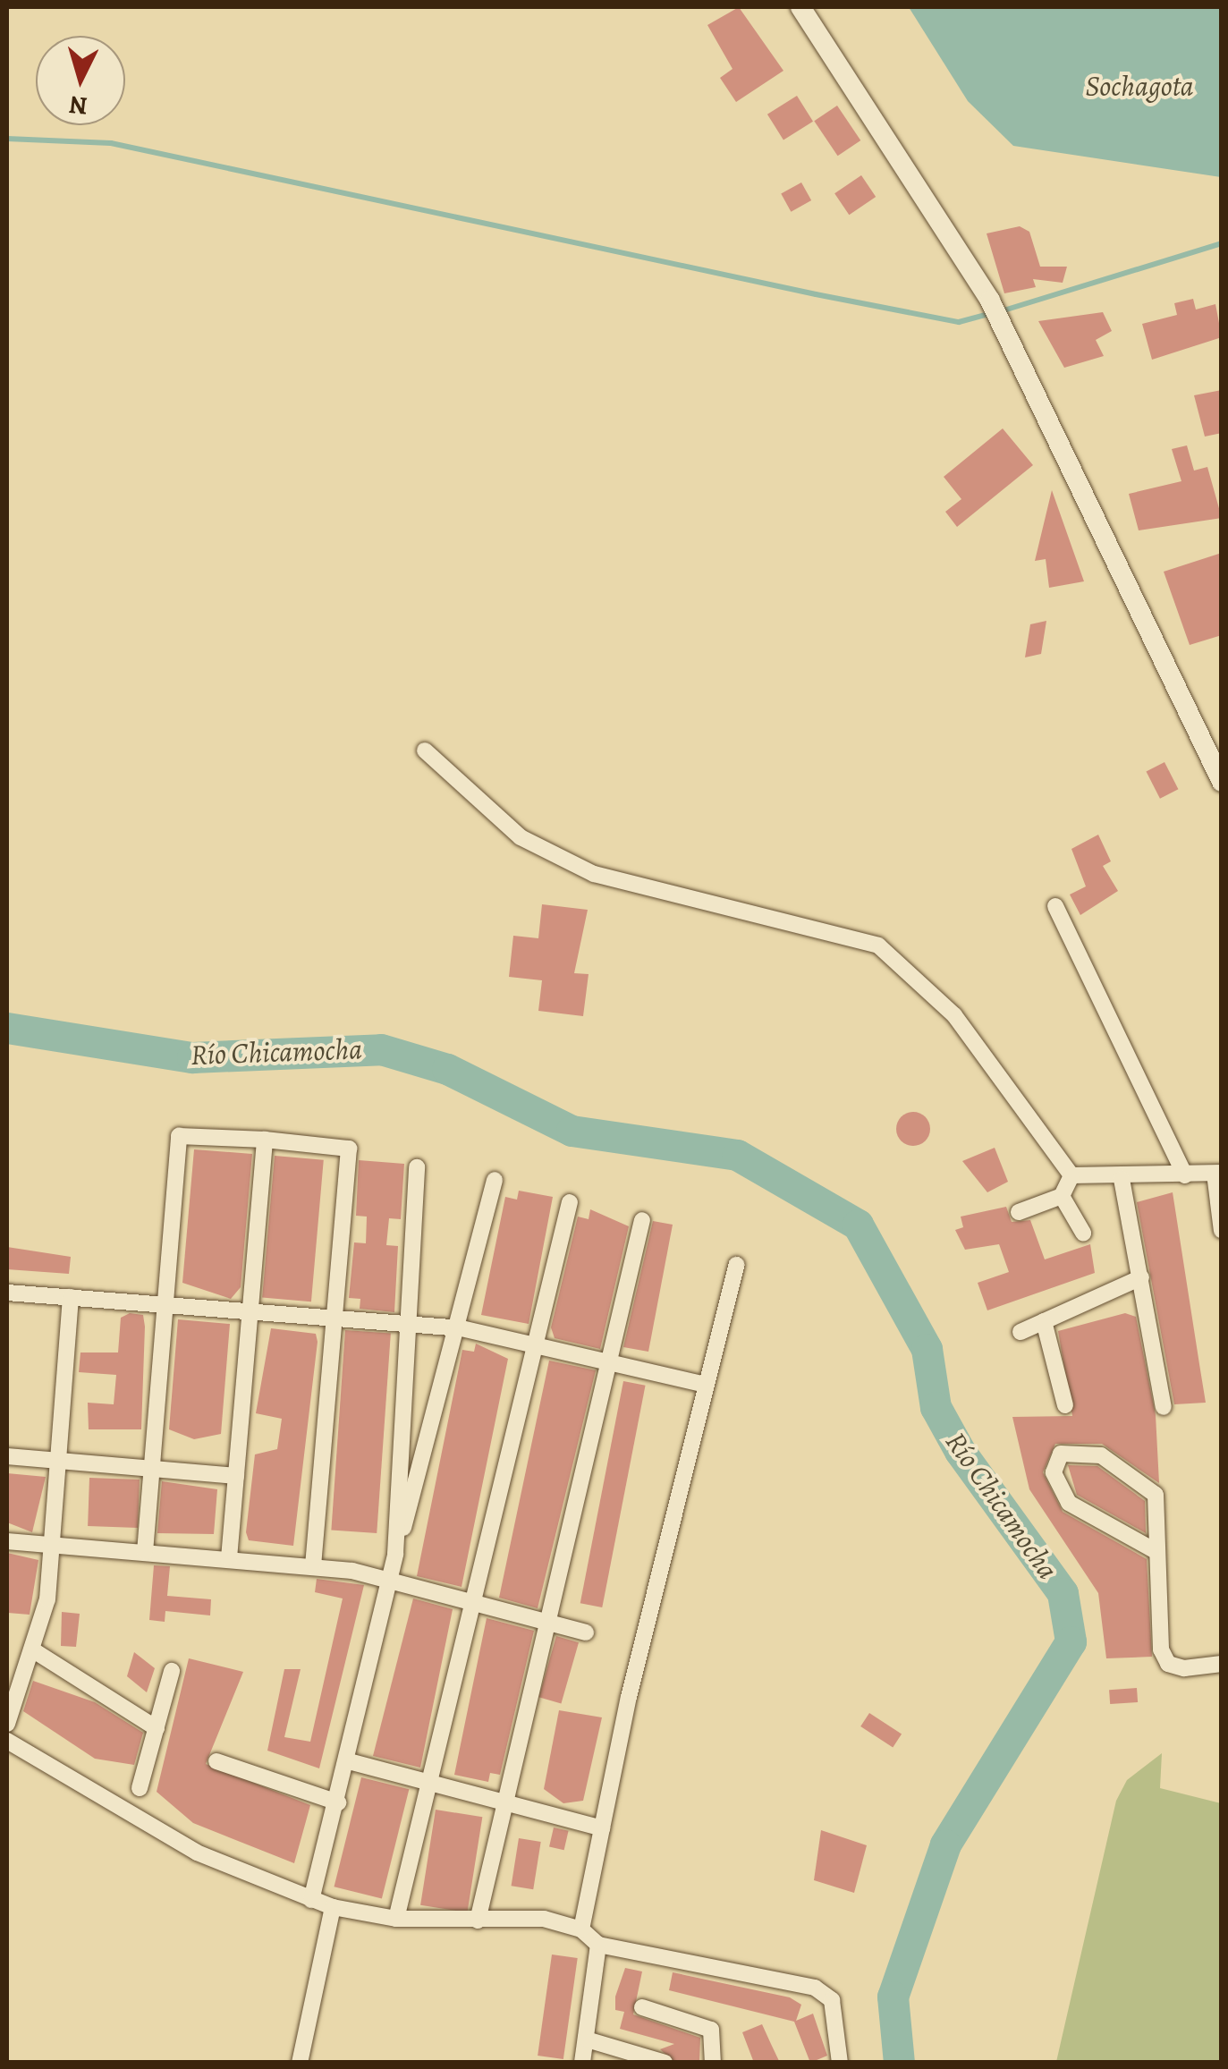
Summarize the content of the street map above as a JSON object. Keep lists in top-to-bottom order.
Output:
{
  "water": ["Sochagota", "Río Chicamocha"],
  "north": "bottom"
}
